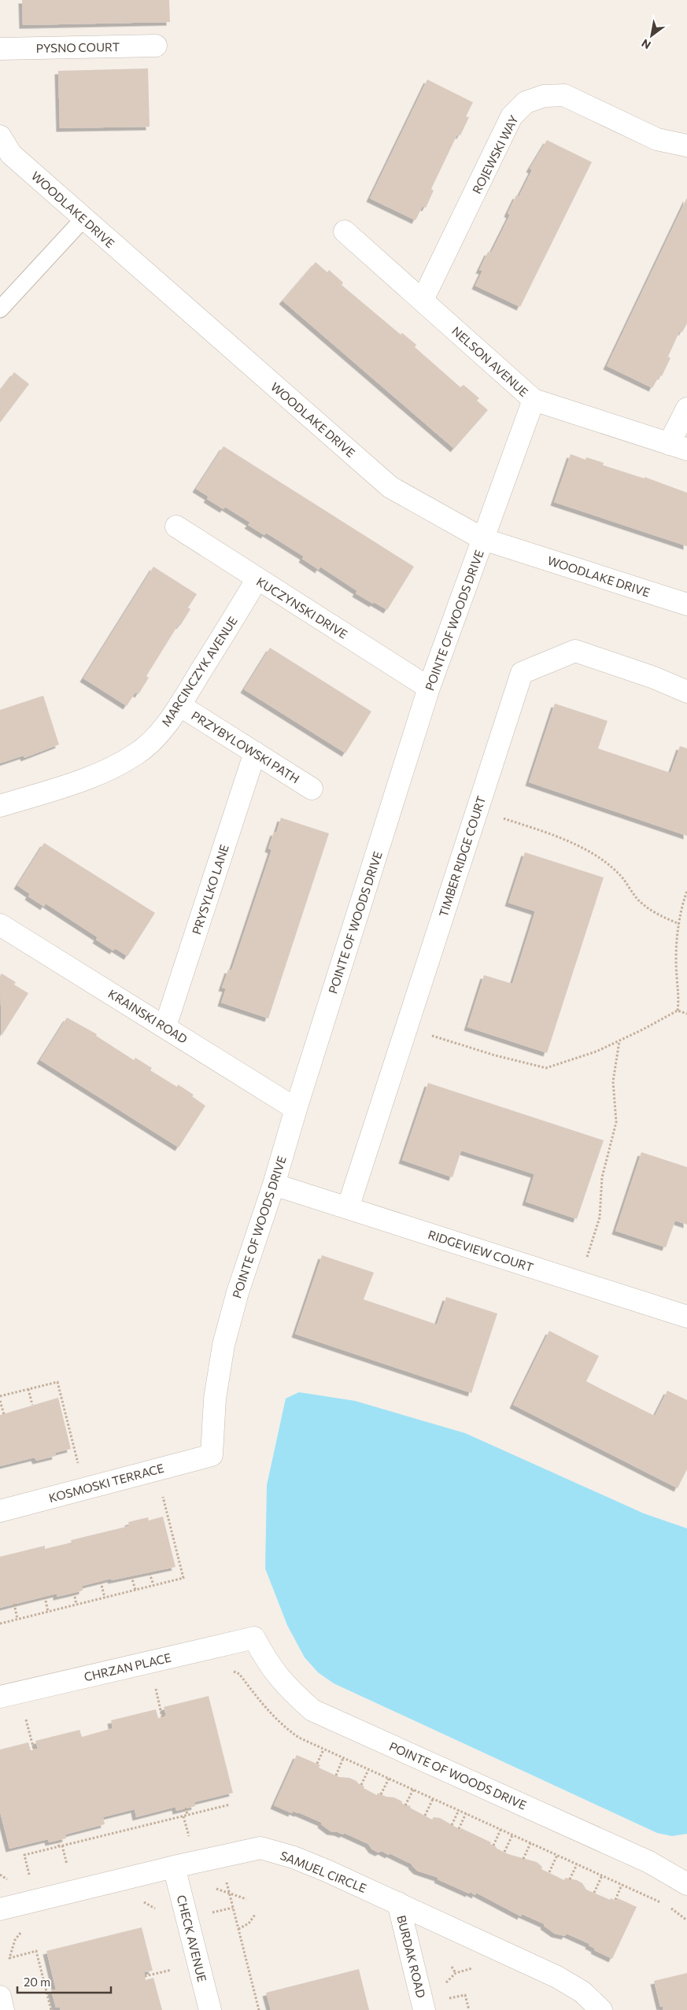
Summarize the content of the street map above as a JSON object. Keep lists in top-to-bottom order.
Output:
{
  "streets": {
    "street": [
      "PYSNO COURT",
      "ROJEWSKI WAY",
      "WOODLAKE DRIVE",
      "NELSON AVENUE",
      "KUCZYNSKI DRIVE",
      "POINTE OF WOODS DRIVE",
      "MARCINCZYK AVENUE",
      "PRZYBYLOWSKI PATH",
      "TIMBER RIDGE COURT",
      "PRYSYLKO LANE",
      "KRAINSKI ROAD",
      "RIDGEVIEW COURT",
      "KOSMOSKI TERRACE",
      "CHRZAN PLACE",
      "SAMUEL CIRCLE",
      "CHECK AVENUE",
      "BURDAK ROAD"
    ]
  },
  "crossings": [
    ["ROJEWSKI WAY", "NELSON AVENUE"],
    ["WOODLAKE DRIVE", "POINTE OF WOODS DRIVE"],
    ["NELSON AVENUE", "POINTE OF WOODS DRIVE"],
    ["KUCZYNSKI DRIVE", "POINTE OF WOODS DRIVE"],
    ["KUCZYNSKI DRIVE", "MARCINCZYK AVENUE"],
    ["POINTE OF WOODS DRIVE", "KRAINSKI ROAD"],
    ["POINTE OF WOODS DRIVE", "RIDGEVIEW COURT"],
    ["POINTE OF WOODS DRIVE", "KOSMOSKI TERRACE"],
    ["POINTE OF WOODS DRIVE", "CHRZAN PLACE"],
    ["MARCINCZYK AVENUE", "PRZYBYLOWSKI PATH"],
    ["PRZYBYLOWSKI PATH", "PRYSYLKO LANE"],
    ["TIMBER RIDGE COURT", "RIDGEVIEW COURT"],
    ["PRYSYLKO LANE", "KRAINSKI ROAD"],
    ["SAMUEL CIRCLE", "CHECK AVENUE"],
    ["SAMUEL CIRCLE", "BURDAK ROAD"]
  ],
  "scale_bar": "20 m",
  "north": "bottom left"
}
